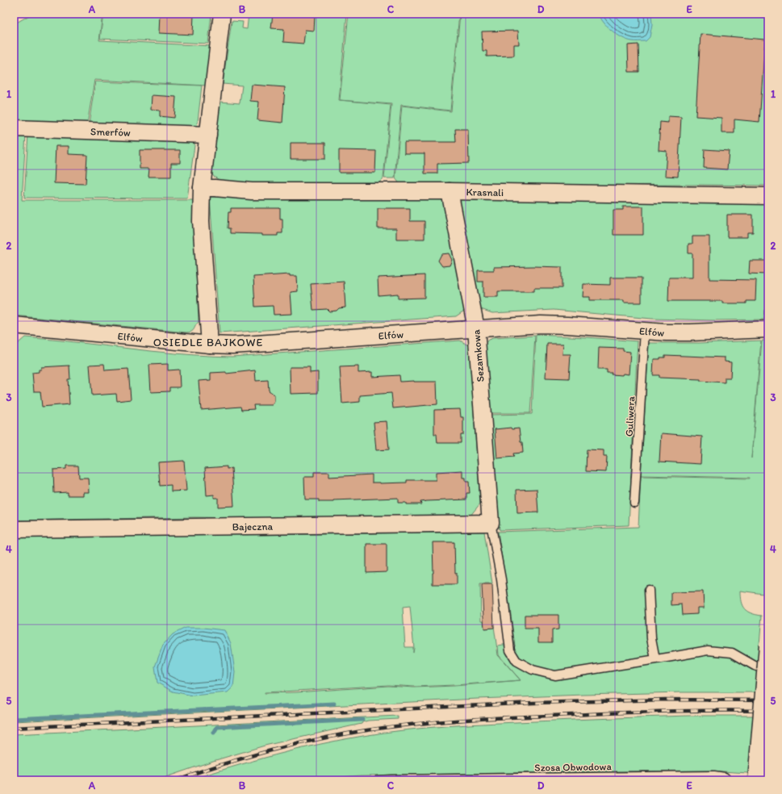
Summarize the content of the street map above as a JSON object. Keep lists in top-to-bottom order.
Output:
{
  "streets": {
    "street": [
      "Smerfów",
      "Krasnali",
      "Elfów",
      "Sezamkowa",
      "Bajeczna"
    ],
    "lane": ["Guliwera", "Szosa Obwodowa"]
  },
  "crossings": [
    ["Krasnali", "Sezamkowa"],
    ["Elfów", "Sezamkowa"],
    ["Elfów", "Guliwera"],
    ["Sezamkowa", "Bajeczna"]
  ],
  "districts": ["OSIEDLE BAJKOWE"],
  "grid": {
    "columns": [
      "A",
      "B",
      "C",
      "D",
      "E"
    ],
    "rows": [
      "1",
      "2",
      "3",
      "4",
      "5"
    ]
  }
}
